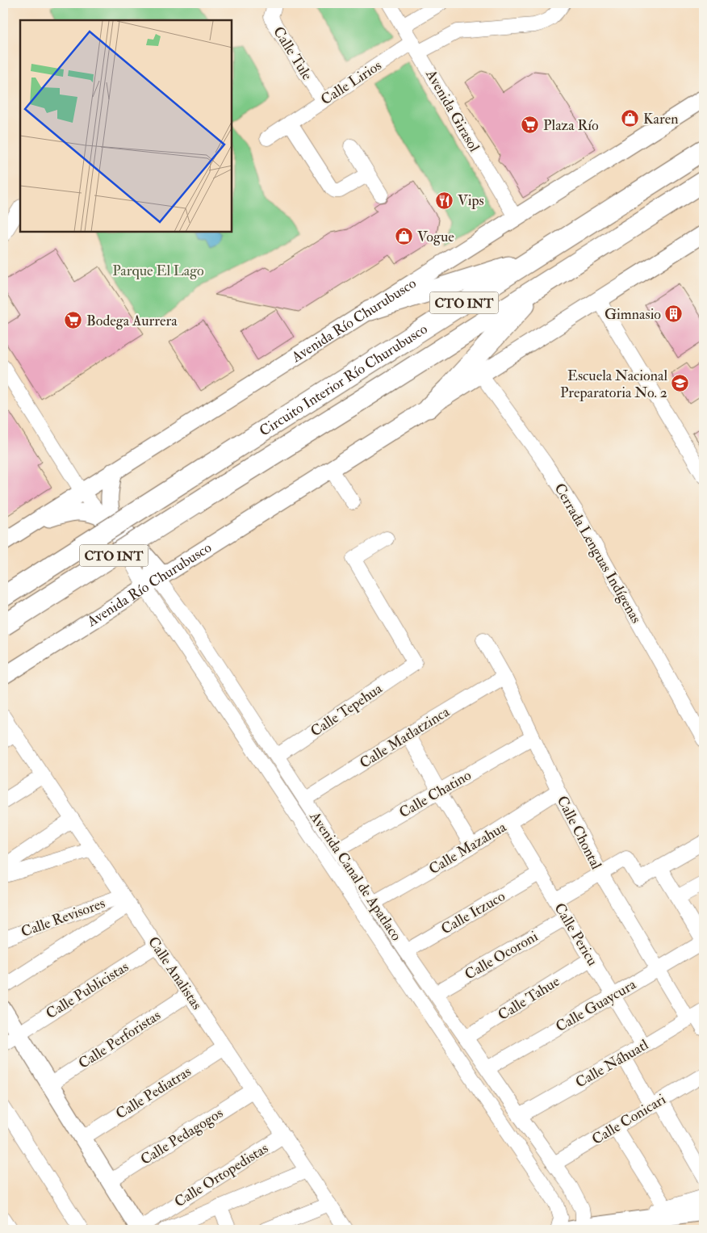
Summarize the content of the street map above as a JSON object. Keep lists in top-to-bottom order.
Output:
{
  "streets": {
    "highway": ["CTO INT", "Circuito Interior Río Churubusco"],
    "main road": ["Avenida Río Churubusco"],
    "street": [
      "Calle Tule",
      "Calle Lirios",
      "Avenida Girasol",
      "Cerrada Lenguas Indígenas",
      "Calle Tepehua",
      "Calle Matlatzinca",
      "Calle Chatino",
      "Calle Chontal",
      "Calle Mazahua",
      "Avenida Canal de Apatlaco",
      "Calle Itzuco",
      "Calle Revisores",
      "Calle Pericu",
      "Calle Ocoroni",
      "Calle Analistas",
      "Calle Publicistas",
      "Calle Tahue",
      "Calle Guaycura",
      "Calle Perforistas",
      "Calle Náhuatl",
      "Calle Pediatras",
      "Calle Conicari",
      "Calle Pedagogos",
      "Calle Ortopedistas"
    ]
  },
  "crossings": [
    ["Calle Tule", "Calle Lirios"],
    ["Calle Lirios", "Avenida Girasol"],
    ["Avenida Girasol", "Avenida Río Churubusco"],
    ["Avenida Río Churubusco", "Cerrada Lenguas Indígenas"],
    ["Avenida Río Churubusco", "Avenida Canal de Apatlaco"],
    ["Calle Tepehua", "Avenida Canal de Apatlaco"],
    ["Calle Matlatzinca", "Calle Chontal"],
    ["Calle Matlatzinca", "Avenida Canal de Apatlaco"],
    ["Calle Chatino", "Calle Chontal"],
    ["Calle Chatino", "Avenida Canal de Apatlaco"],
    ["Calle Chontal", "Calle Mazahua"],
    ["Calle Chontal", "Calle Guaycura"],
    ["Calle Chontal", "Calle Náhuatl"],
    ["Calle Mazahua", "Avenida Canal de Apatlaco"],
    ["Calle Mazahua", "Calle Pericu"],
    ["Avenida Canal de Apatlaco", "Calle Itzuco"],
    ["Avenida Canal de Apatlaco", "Calle Ocoroni"],
    ["Avenida Canal de Apatlaco", "Calle Tahue"],
    ["Avenida Canal de Apatlaco", "Calle Guaycura"],
    ["Avenida Canal de Apatlaco", "Calle Náhuatl"],
    ["Avenida Canal de Apatlaco", "Calle Conicari"],
    ["Calle Itzuco", "Calle Pericu"],
    ["Calle Revisores", "Calle Analistas"],
    ["Calle Pericu", "Calle Ocoroni"],
    ["Calle Pericu", "Calle Tahue"],
    ["Calle Pericu", "Calle Guaycura"],
    ["Calle Pericu", "Calle Náhuatl"],
    ["Calle Analistas", "Calle Publicistas"],
    ["Calle Analistas", "Calle Perforistas"],
    ["Calle Analistas", "Calle Pediatras"],
    ["Calle Analistas", "Calle Pedagogos"],
    ["Calle Analistas", "Calle Ortopedistas"]
  ],
  "parks": ["Parque El Lago"],
  "places": {
    "shop": ["Karen", "Vogue"],
    "supermarket": ["Plaza Río", "Bodega Aurrera"],
    "restaurant": ["Vips"],
    "building": ["Gimnasio"],
    "school or university": ["Escuela Nacional Preparatoria No. 2"]
  }
}
